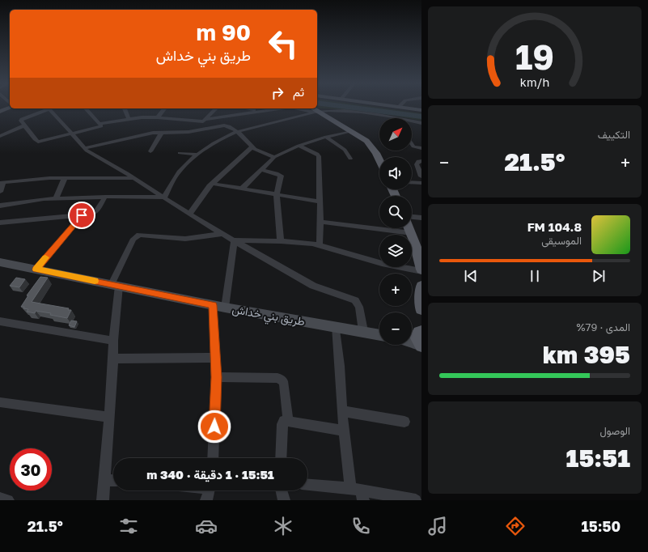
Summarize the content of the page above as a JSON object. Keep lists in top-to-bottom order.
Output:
{
  "streets": {
    "main road": ["طريق بني خداش"]
  },
  "north": "top right",
  "page": {
    "turn": ["90 m", "طريق بني خداش"],
    "then": "ثم",
    "tile": [
      "التكييف",
      ["المدى · 79%", "395 km"],
      ["الوصول", "15:51"]
    ],
    "map_buttons": ["+", "−"],
    "heat": ["−", "21.5°", "+"],
    "song": ["104.8 FM", "الموسيقى"],
    "limit": "30",
    "trip": "15:51 · 1 دقيقة · 340 m",
    "tabs": ["15:50", "21.5°"],
    "gauge": ["19", "km/h"]
  }
}
